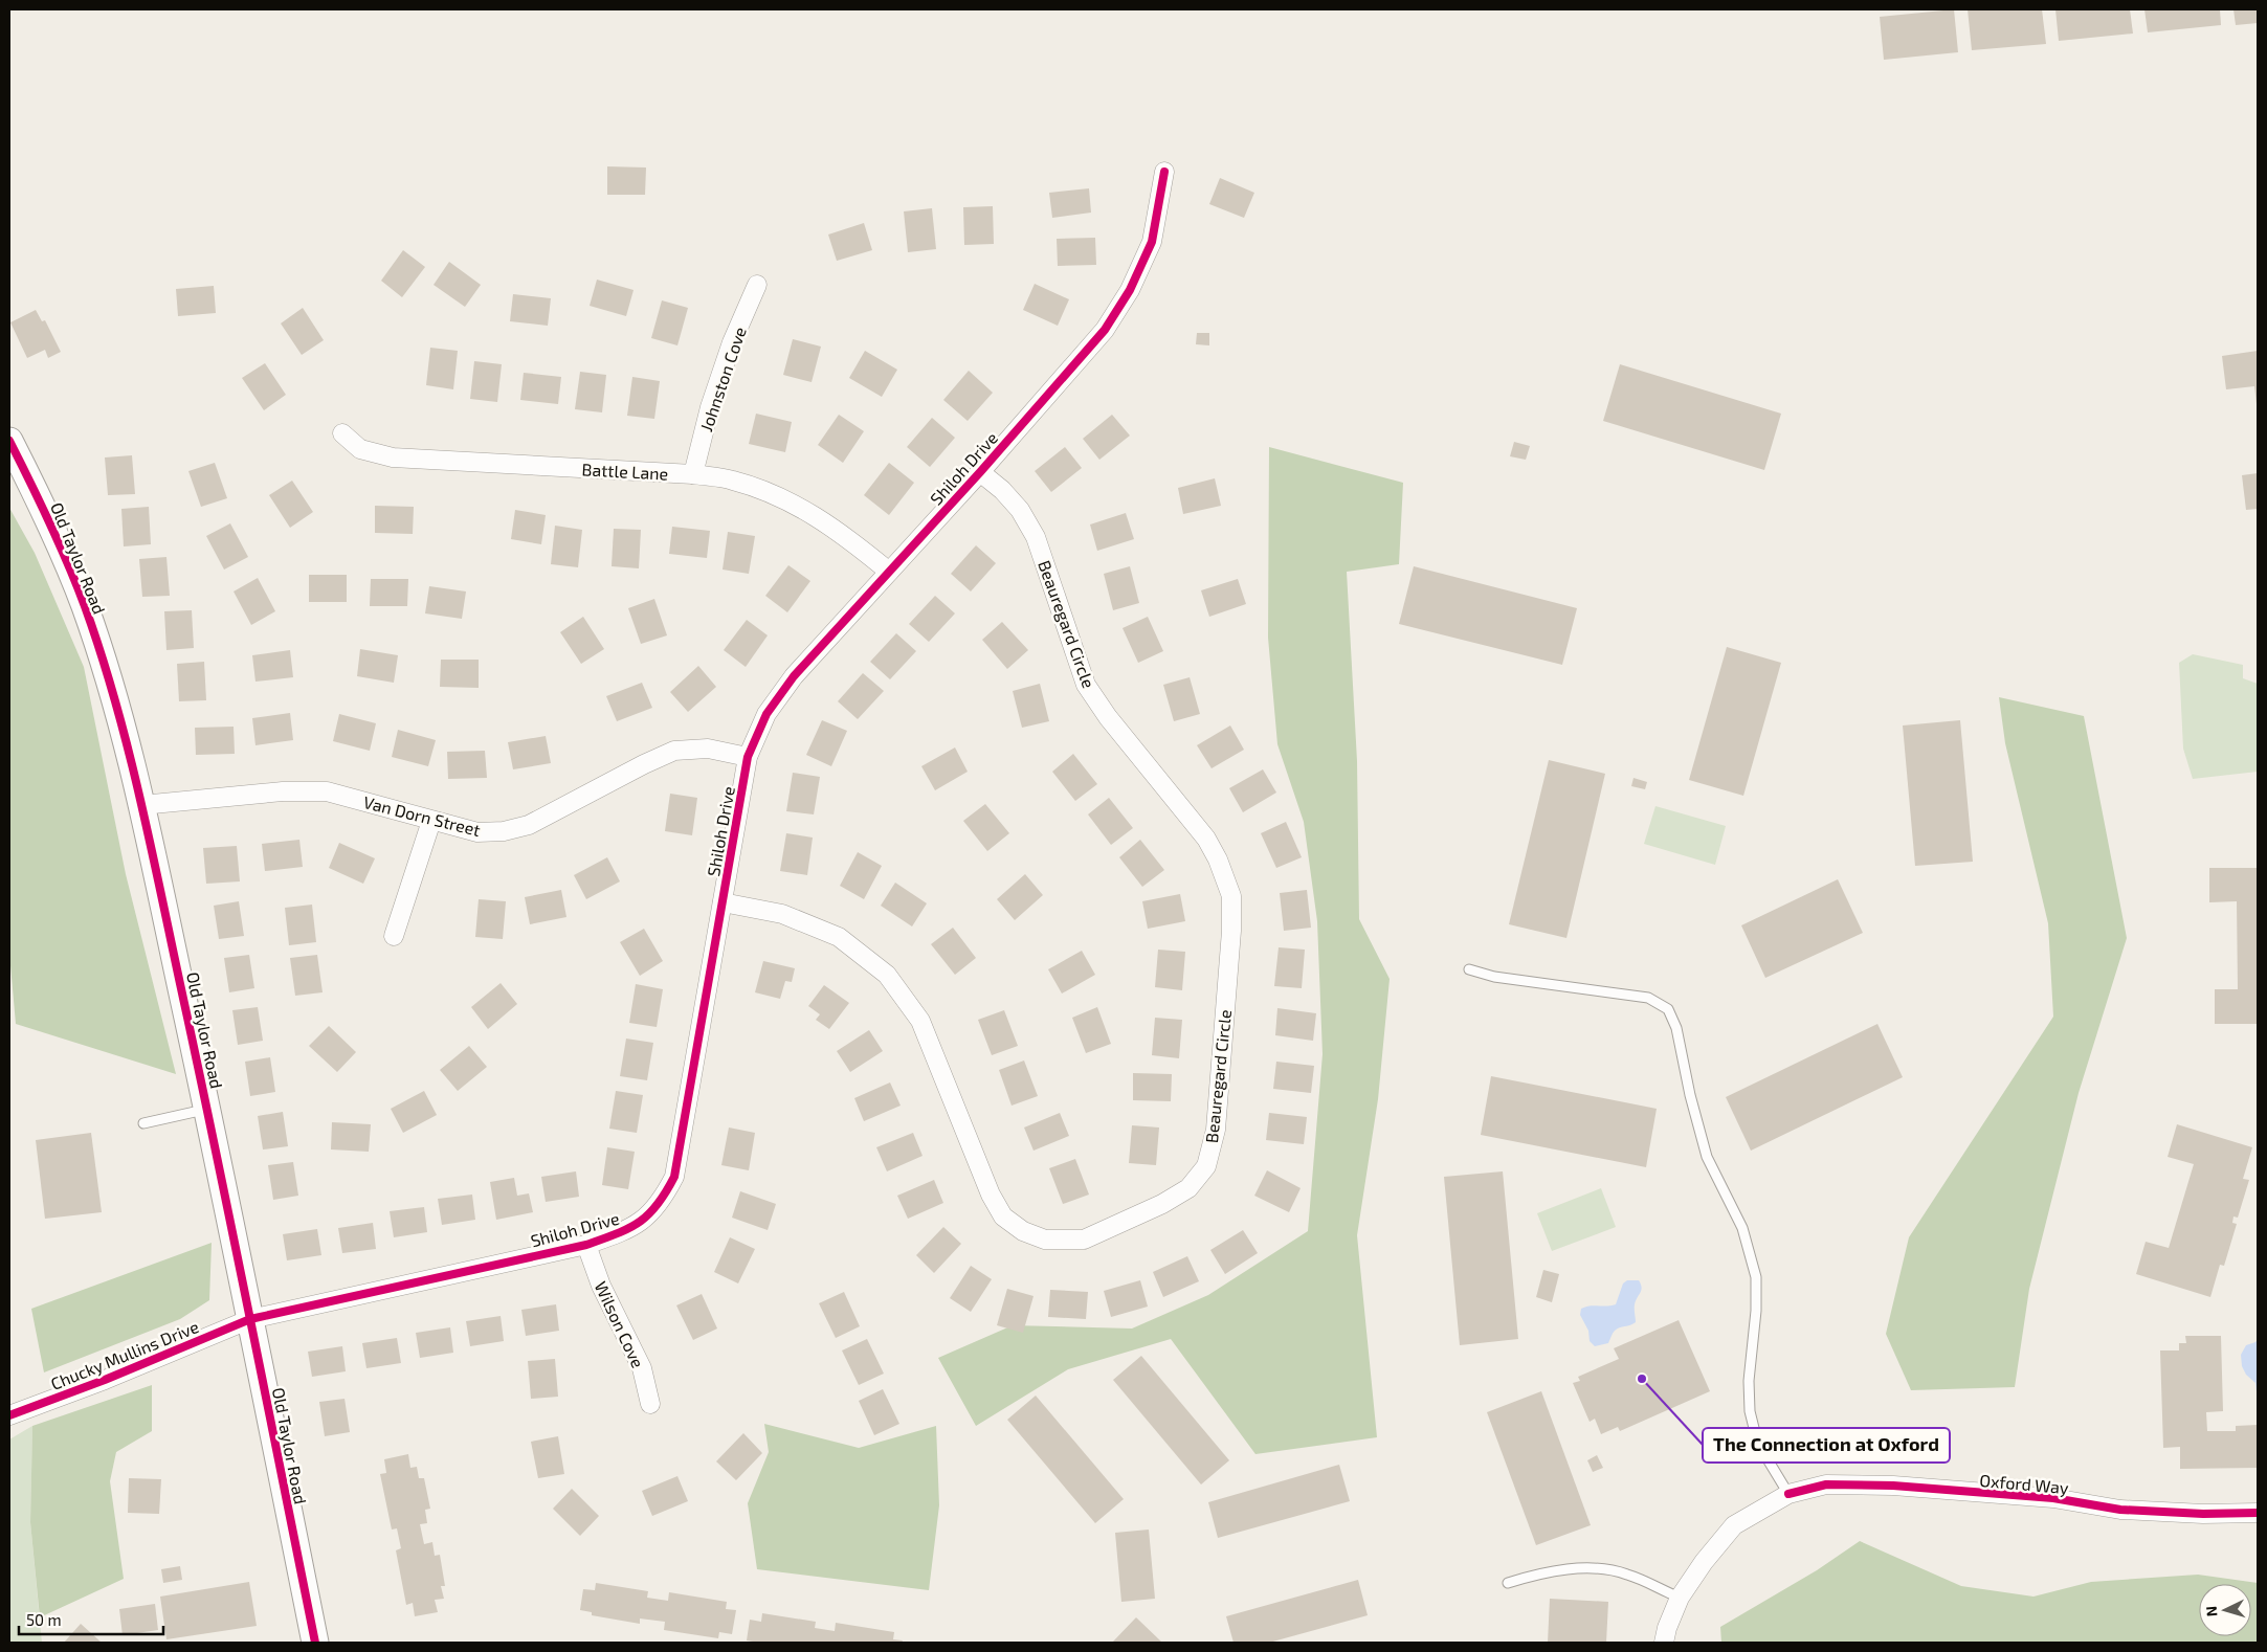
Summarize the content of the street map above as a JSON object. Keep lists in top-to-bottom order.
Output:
{
  "streets": {
    "street": [
      "Johnston Cove",
      "Shiloh Drive",
      "Battle Lane",
      "Old Taylor Road",
      "Beauregard Circle",
      "Van Dorn Street",
      "Wilson Cove",
      "Chucky Mullins Drive",
      "Oxford Way"
    ]
  },
  "crossings": [
    ["Johnston Cove", "Battle Lane"],
    ["Shiloh Drive", "Battle Lane"],
    ["Shiloh Drive", "Old Taylor Road"],
    ["Shiloh Drive", "Beauregard Circle"],
    ["Shiloh Drive", "Van Dorn Street"],
    ["Shiloh Drive", "Wilson Cove"],
    ["Shiloh Drive", "Chucky Mullins Drive"],
    ["Old Taylor Road", "Van Dorn Street"],
    ["Old Taylor Road", "Chucky Mullins Drive"]
  ],
  "places": ["The Connection at Oxford"],
  "scale_bar": "50 m",
  "north": "left"
}
